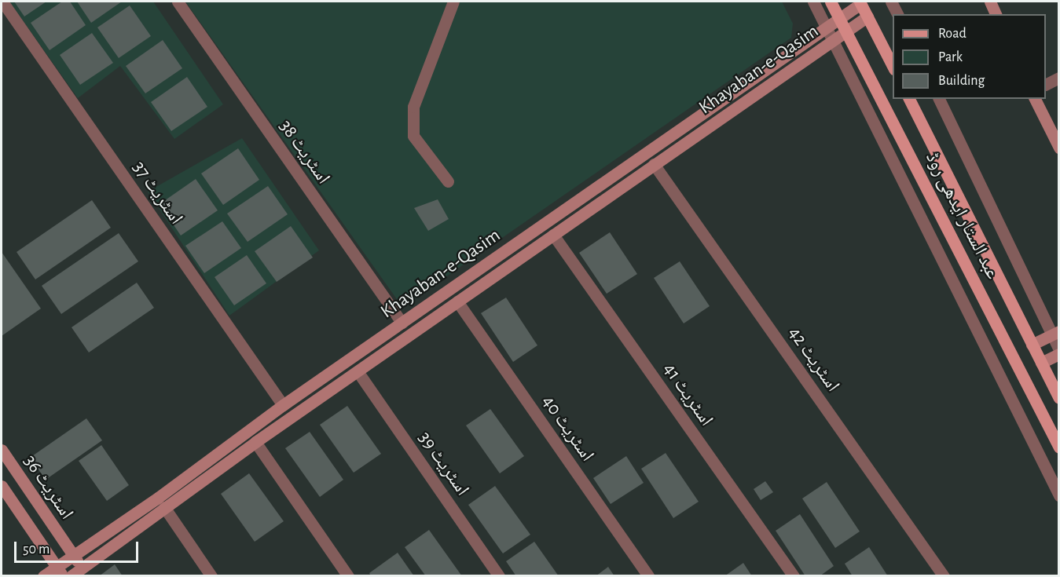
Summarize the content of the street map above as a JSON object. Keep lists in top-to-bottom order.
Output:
{
  "streets": {
    "main road": ["عبد الستار ایدھی روڈ"],
    "street": [
      "Khayaban-e-Qasim",
      "اسٹریٹ 38",
      "اسٹریٹ 37",
      "اسٹریٹ 42",
      "اسٹریٹ 41",
      "اسٹریٹ 40",
      "اسٹریٹ 39",
      "اسٹریٹ 36"
    ]
  },
  "crossings": [
    ["Khayaban-e-Qasim", "اسٹریٹ 38"],
    ["Khayaban-e-Qasim", "اسٹریٹ 37"],
    ["Khayaban-e-Qasim", "عبد الستار ایدھی روڈ"],
    ["Khayaban-e-Qasim", "اسٹریٹ 42"],
    ["Khayaban-e-Qasim", "اسٹریٹ 41"],
    ["Khayaban-e-Qasim", "اسٹریٹ 40"],
    ["Khayaban-e-Qasim", "اسٹریٹ 39"],
    ["Khayaban-e-Qasim", "اسٹریٹ 36"]
  ],
  "legend": ["Road", "Park", "Building"],
  "scale_bar": "50 m"
}
